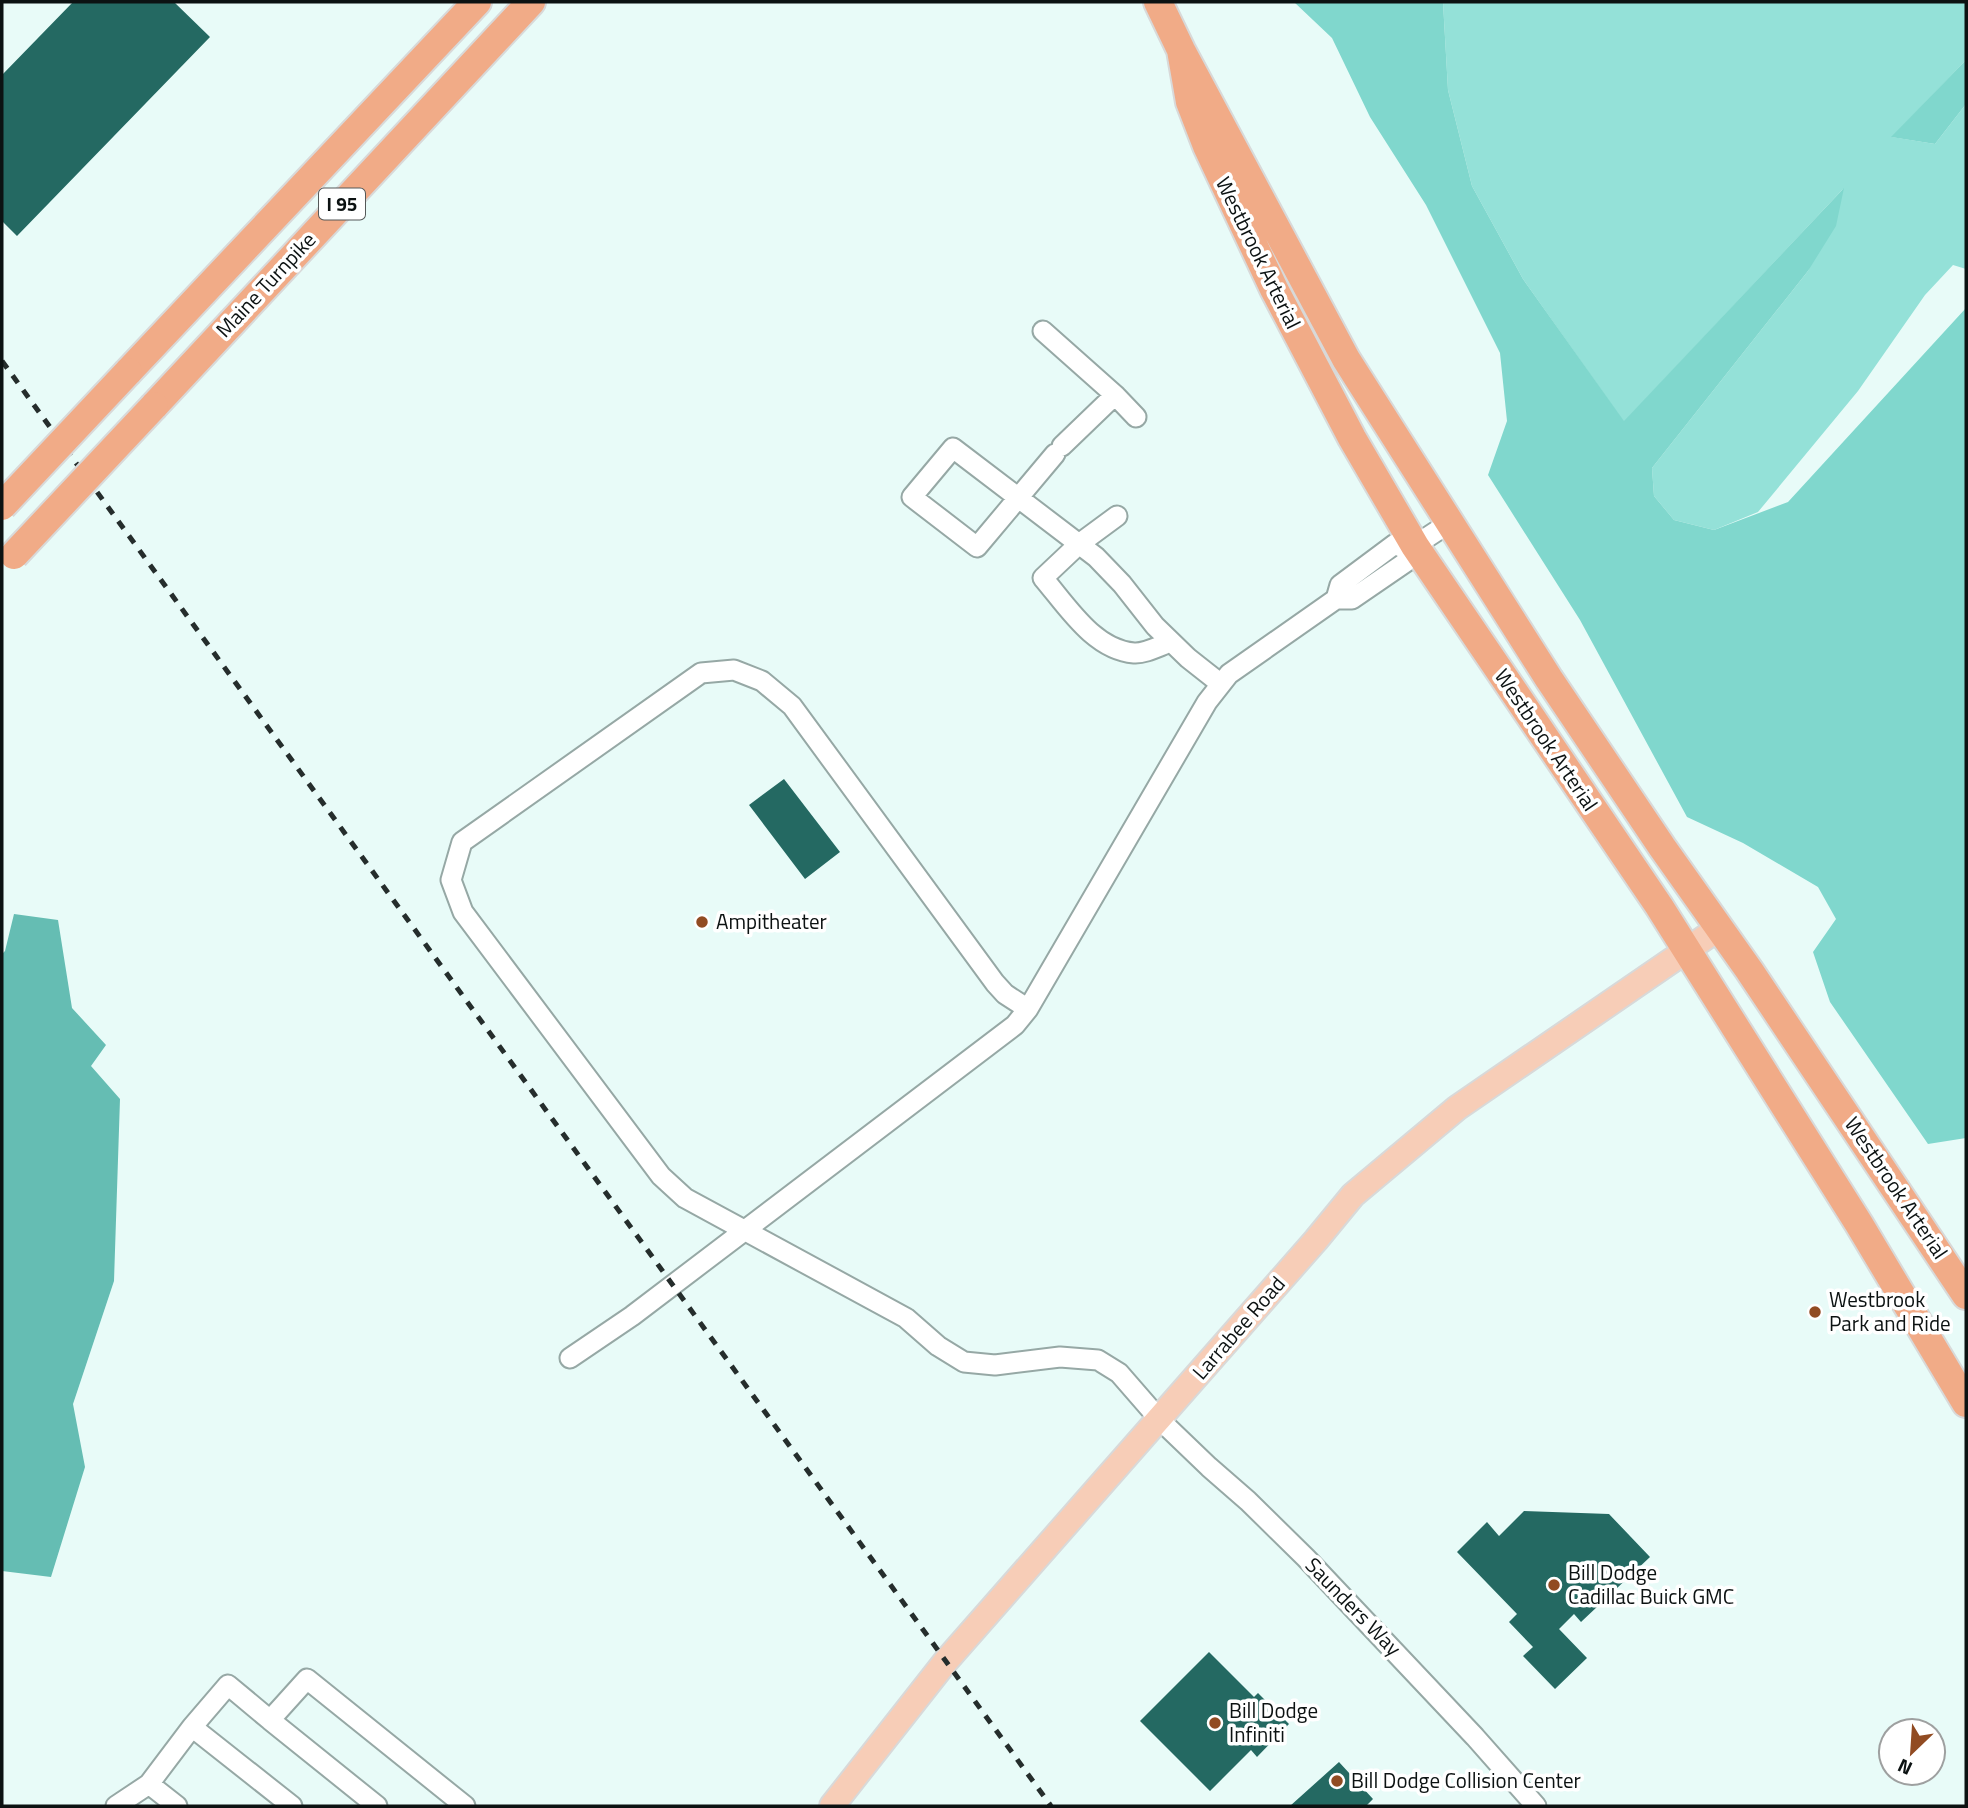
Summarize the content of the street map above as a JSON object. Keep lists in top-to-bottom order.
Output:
{
  "streets": {
    "highway": ["I 95", "Westbrook Arterial", "Maine Turnpike"],
    "main road": ["Larrabee Road"],
    "lane": ["Saunders Way"]
  },
  "crossings": [
    ["Westbrook Arterial", "Larrabee Road"],
    ["Larrabee Road", "Saunders Way"]
  ],
  "places": [
    "Ampitheater",
    "Westbrook Park and Ride",
    "Bill Dodge Cadillac Buick GMC",
    "Bill Dodge Infiniti",
    "Bill Dodge Collision Center"
  ],
  "north": "bottom left"
}
